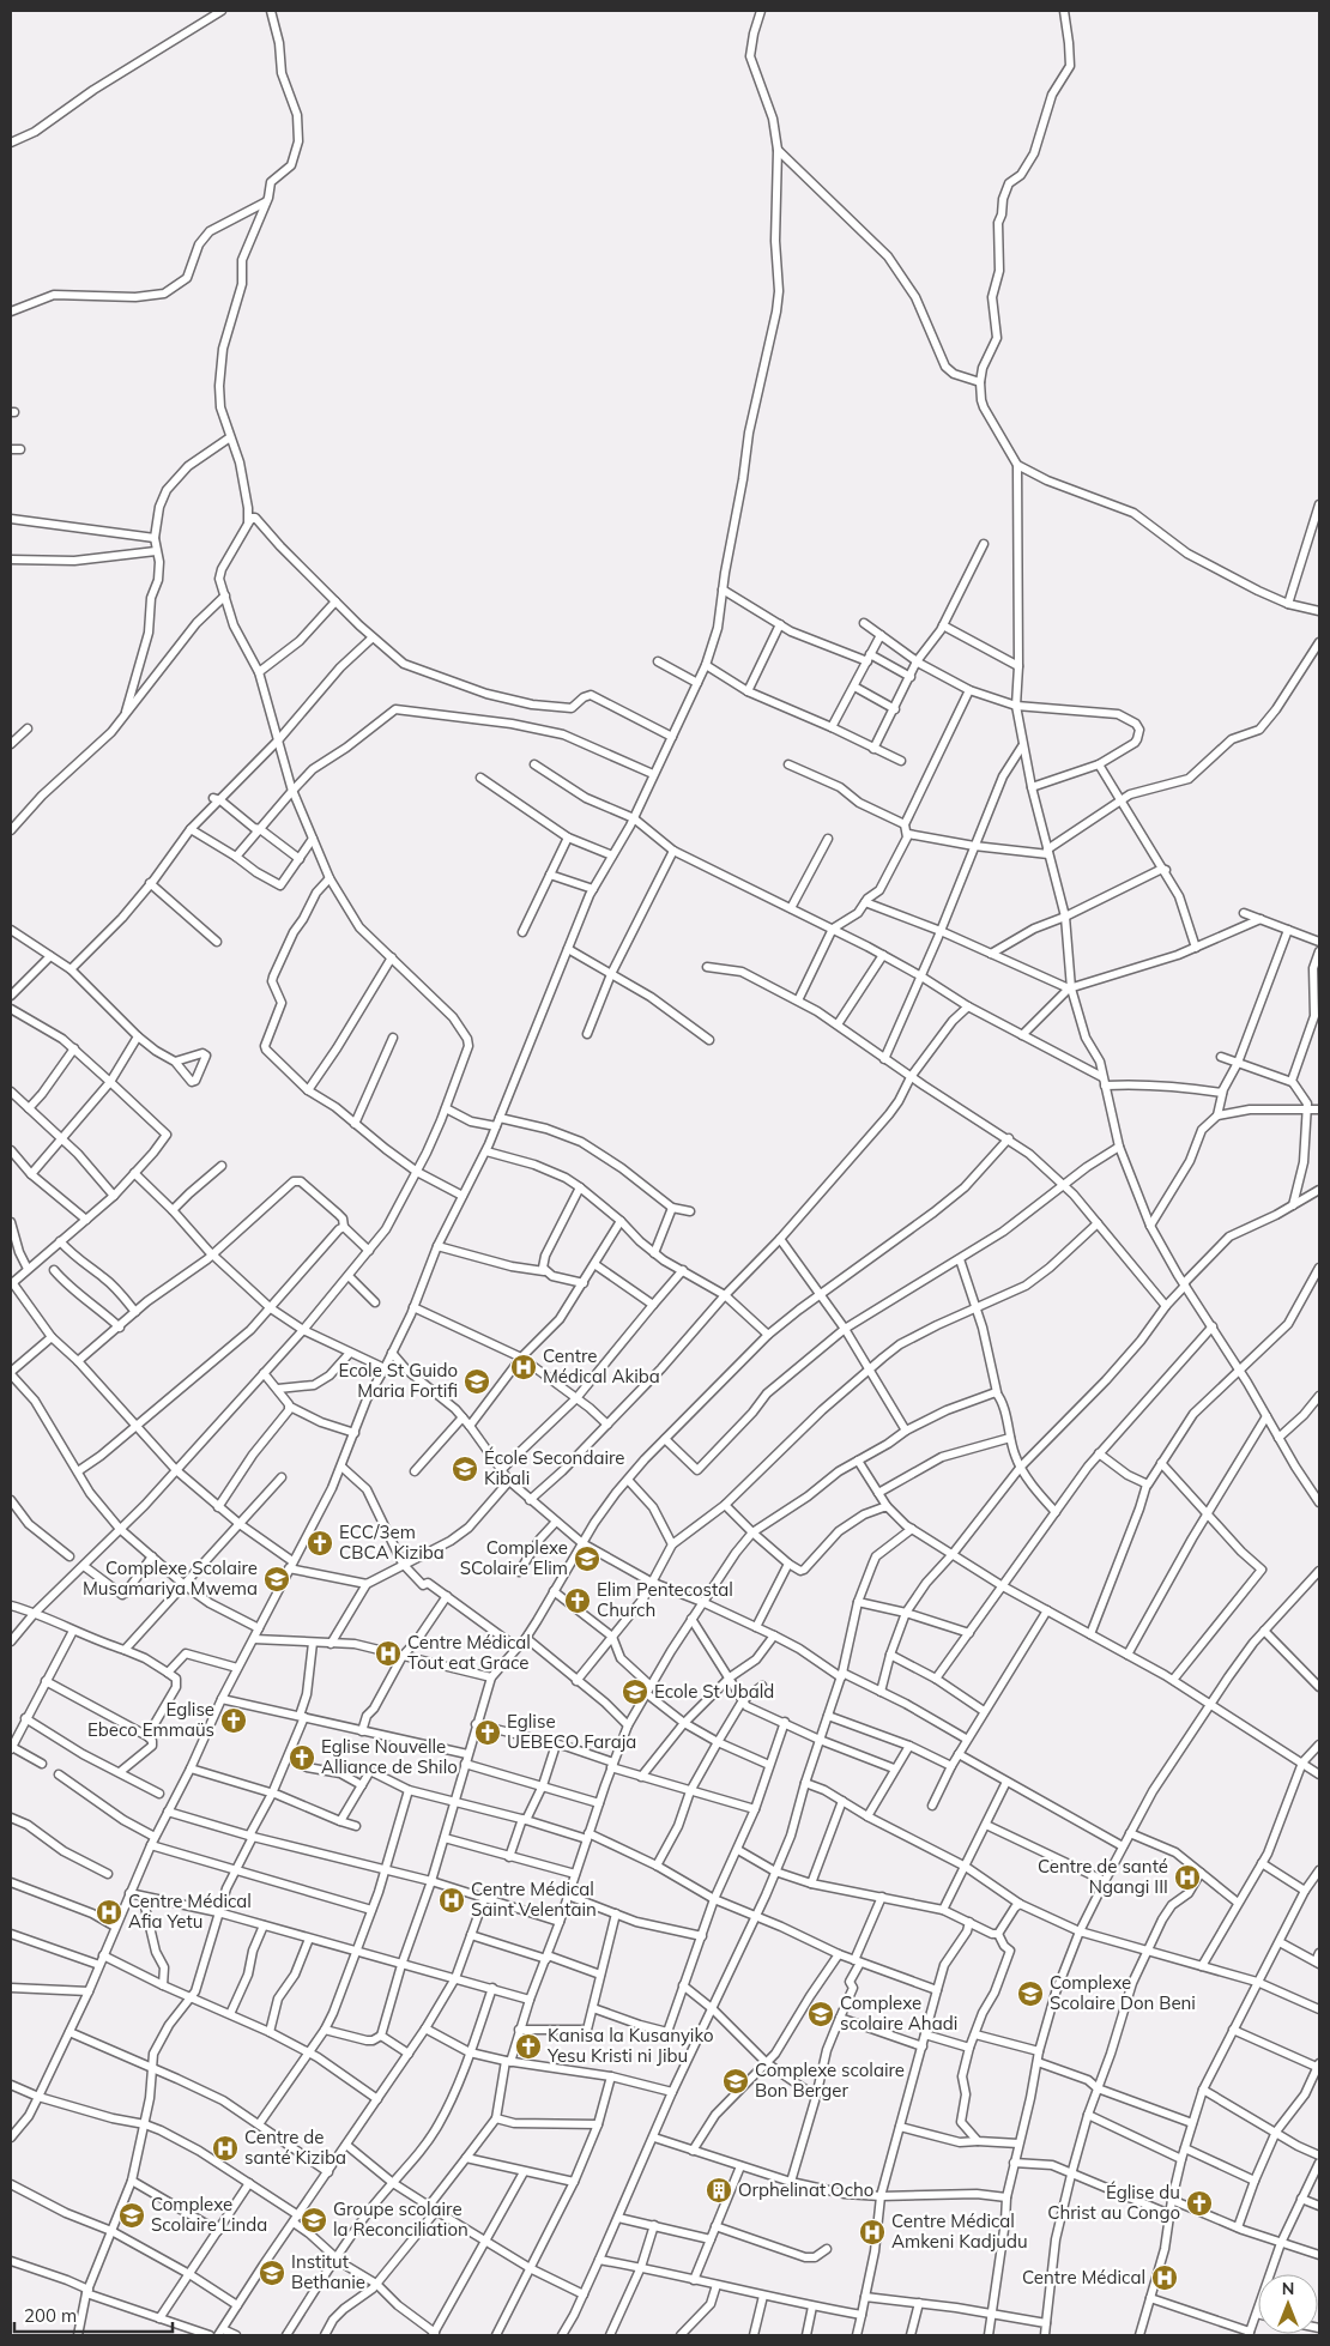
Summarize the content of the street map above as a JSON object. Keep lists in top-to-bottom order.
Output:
{
  "places": {
    "hospital": [
      "Centre Médical Akiba",
      "Centre Médical Tout eat Grace",
      "Centre de santé Ngangi III",
      "Centre Médical Saint Velentain",
      "Centre Médical Afia Yetu",
      "Centre de santé Kiziba",
      "Centre Médical Amkeni Kadjudu",
      "Centre Médical"
    ],
    "school or university": [
      "Ecole St Guido Maria Fortifi",
      "École Secondaire Kibali",
      "Complexe SColaire Elim",
      "Complexe Scolaire Musamariya Mwema",
      "Ecole St Ubald",
      "Complexe Scolaire Don Beni",
      "Complexe scolaire Ahadi",
      "Complexe scolaire Bon Berger",
      "Complexe Scolaire Linda",
      "Groupe scolaire la Reconciliation",
      "Institut Bethanie"
    ],
    "church": [
      "ECC/3em CBCA Kiziba",
      "Elim Pentecostal Church",
      "Eglise Ebeco Emmaüs",
      "Eglise UEBECO Faraja",
      "Eglise Nouvelle Alliance de Shilo",
      "Kanisa la Kusanyiko Yesu Kristi ni Jibu",
      "Église du Christ au Congo"
    ],
    "building": ["Orphelinat Ocho"]
  },
  "scale_bar": "200 m",
  "north": "top"
}
